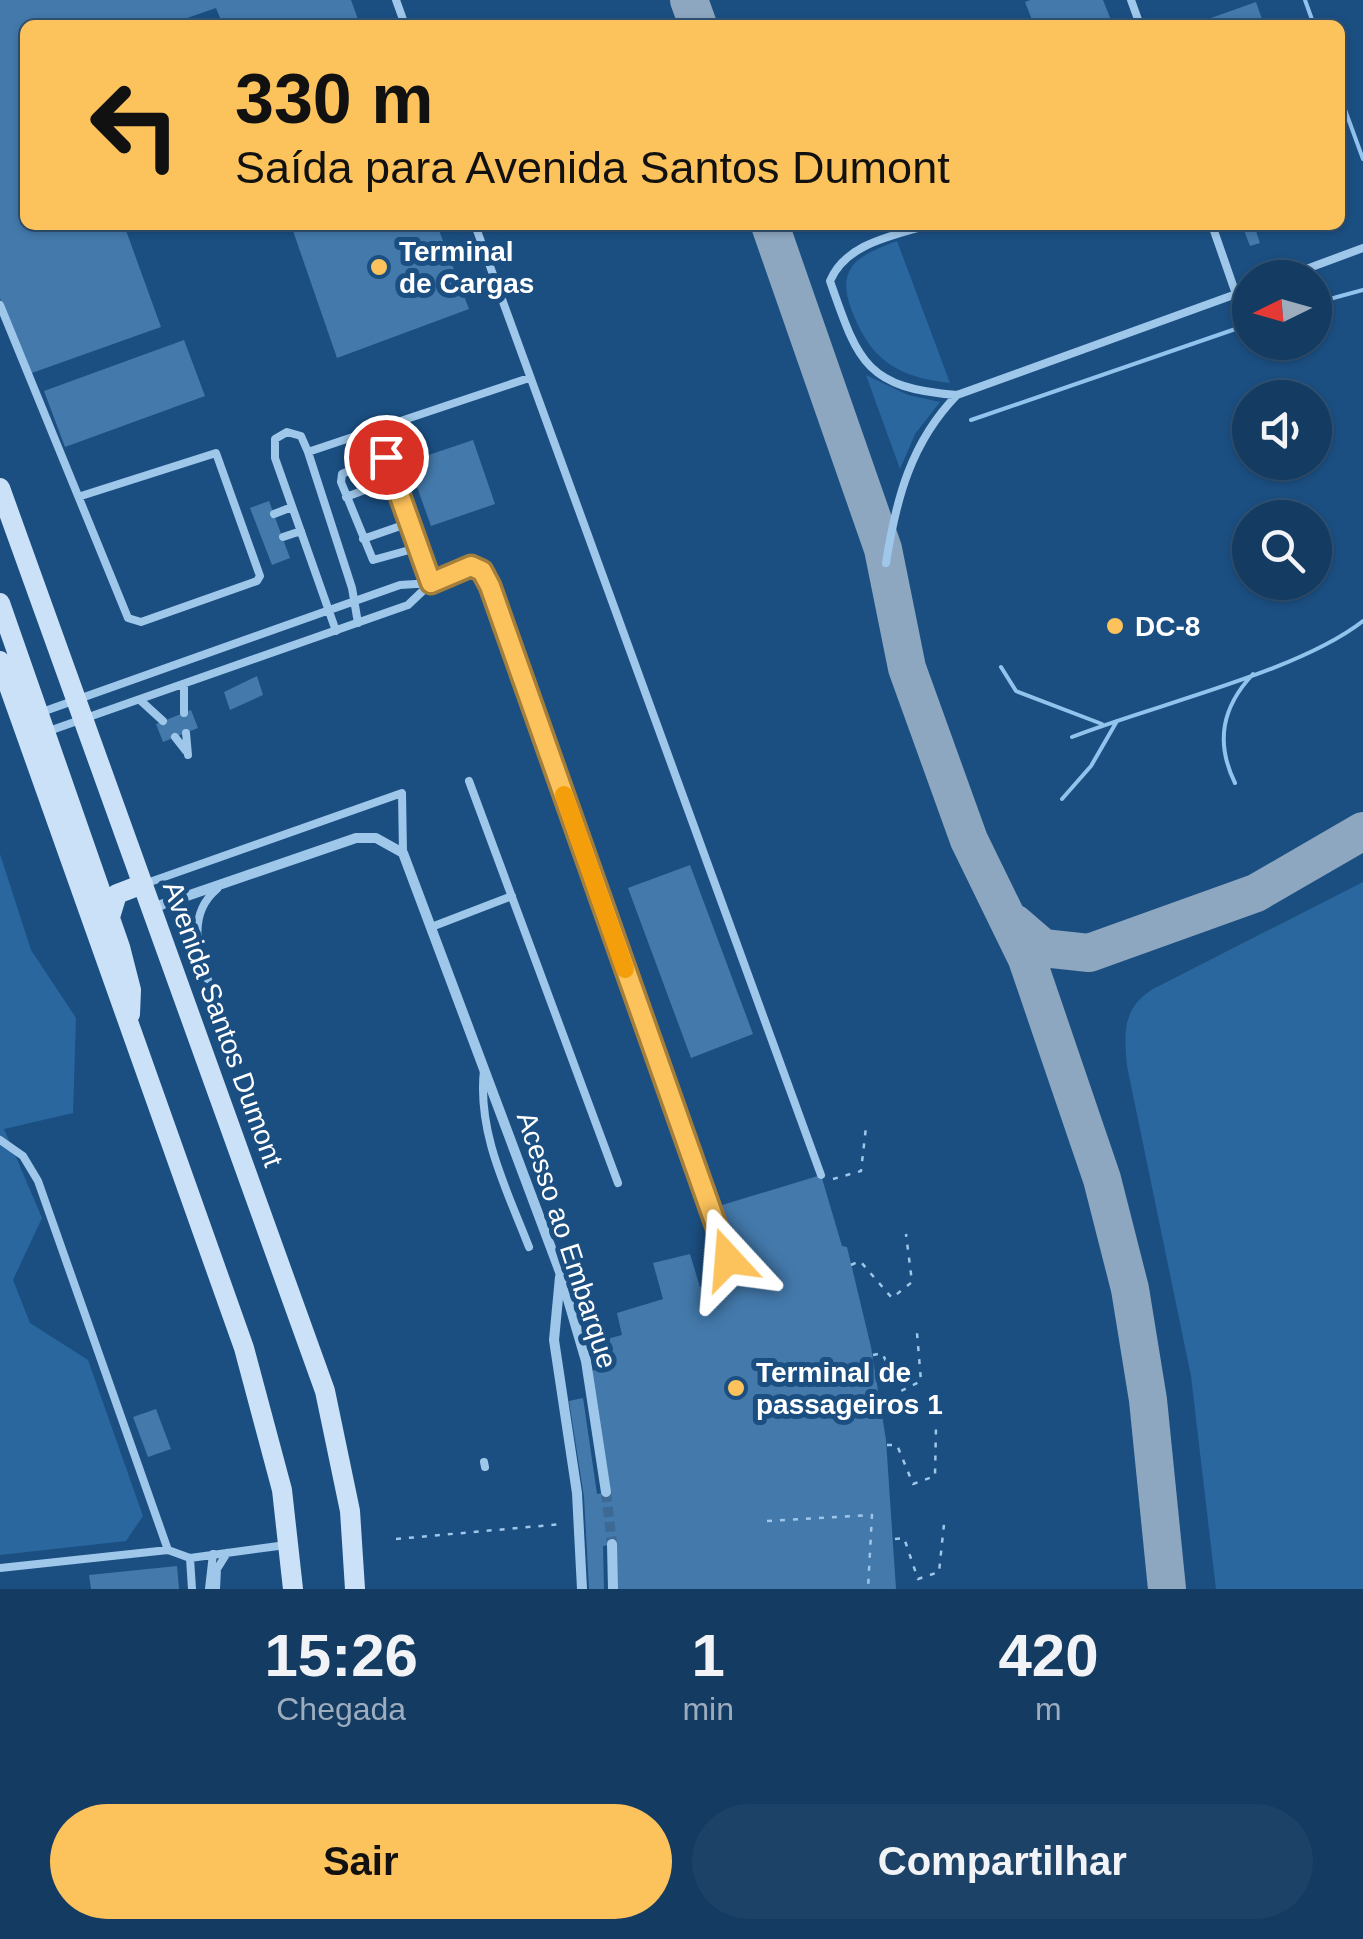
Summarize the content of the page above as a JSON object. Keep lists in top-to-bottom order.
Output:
{
  "streets": {
    "main road": ["Avenida Santos Dumont"],
    "street": ["Acesso ao Embarque"]
  },
  "places": ["Terminal de Cargas", "DC-8", "Terminal de passageiros 1"],
  "north": "left",
  "page": {
    "turn": ["330 m", "Saída para Avenida Santos Dumont"],
    "eta": [
      "15:26",
      "Chegada",
      "1",
      "min",
      "420",
      "m"
    ],
    "buttons": ["Sair", "Compartilhar"]
  }
}
